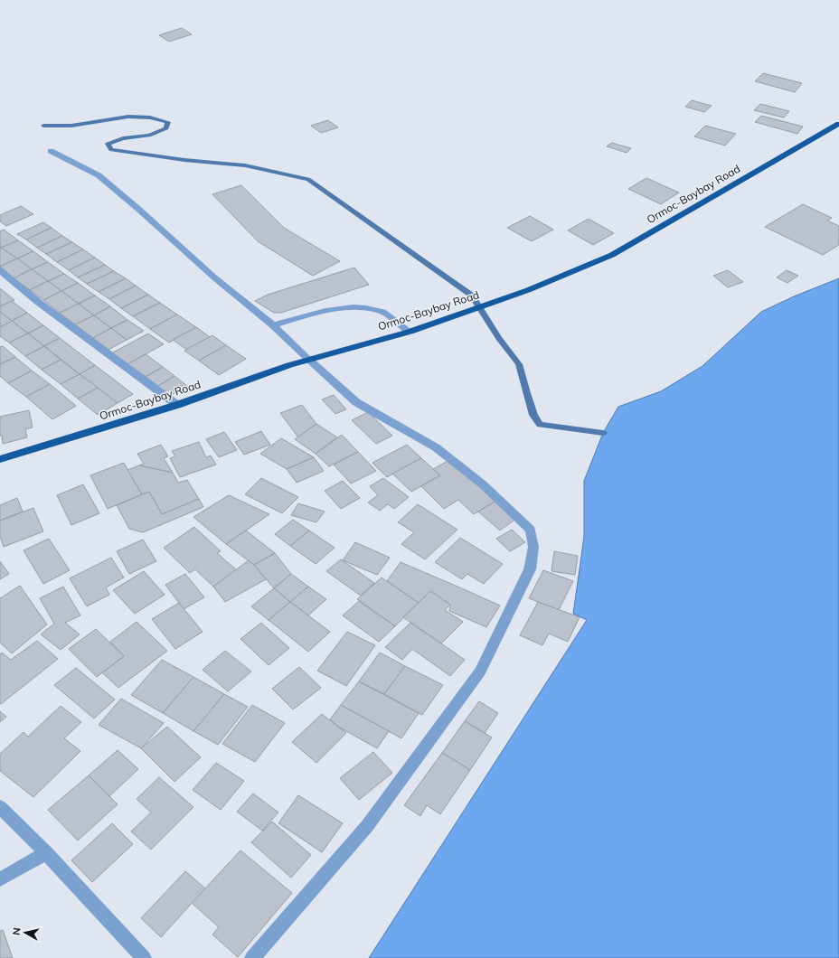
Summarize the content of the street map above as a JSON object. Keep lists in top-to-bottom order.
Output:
{
  "streets": {
    "highway": ["Ormoc-Baybay Road"]
  },
  "north": "left"
}
